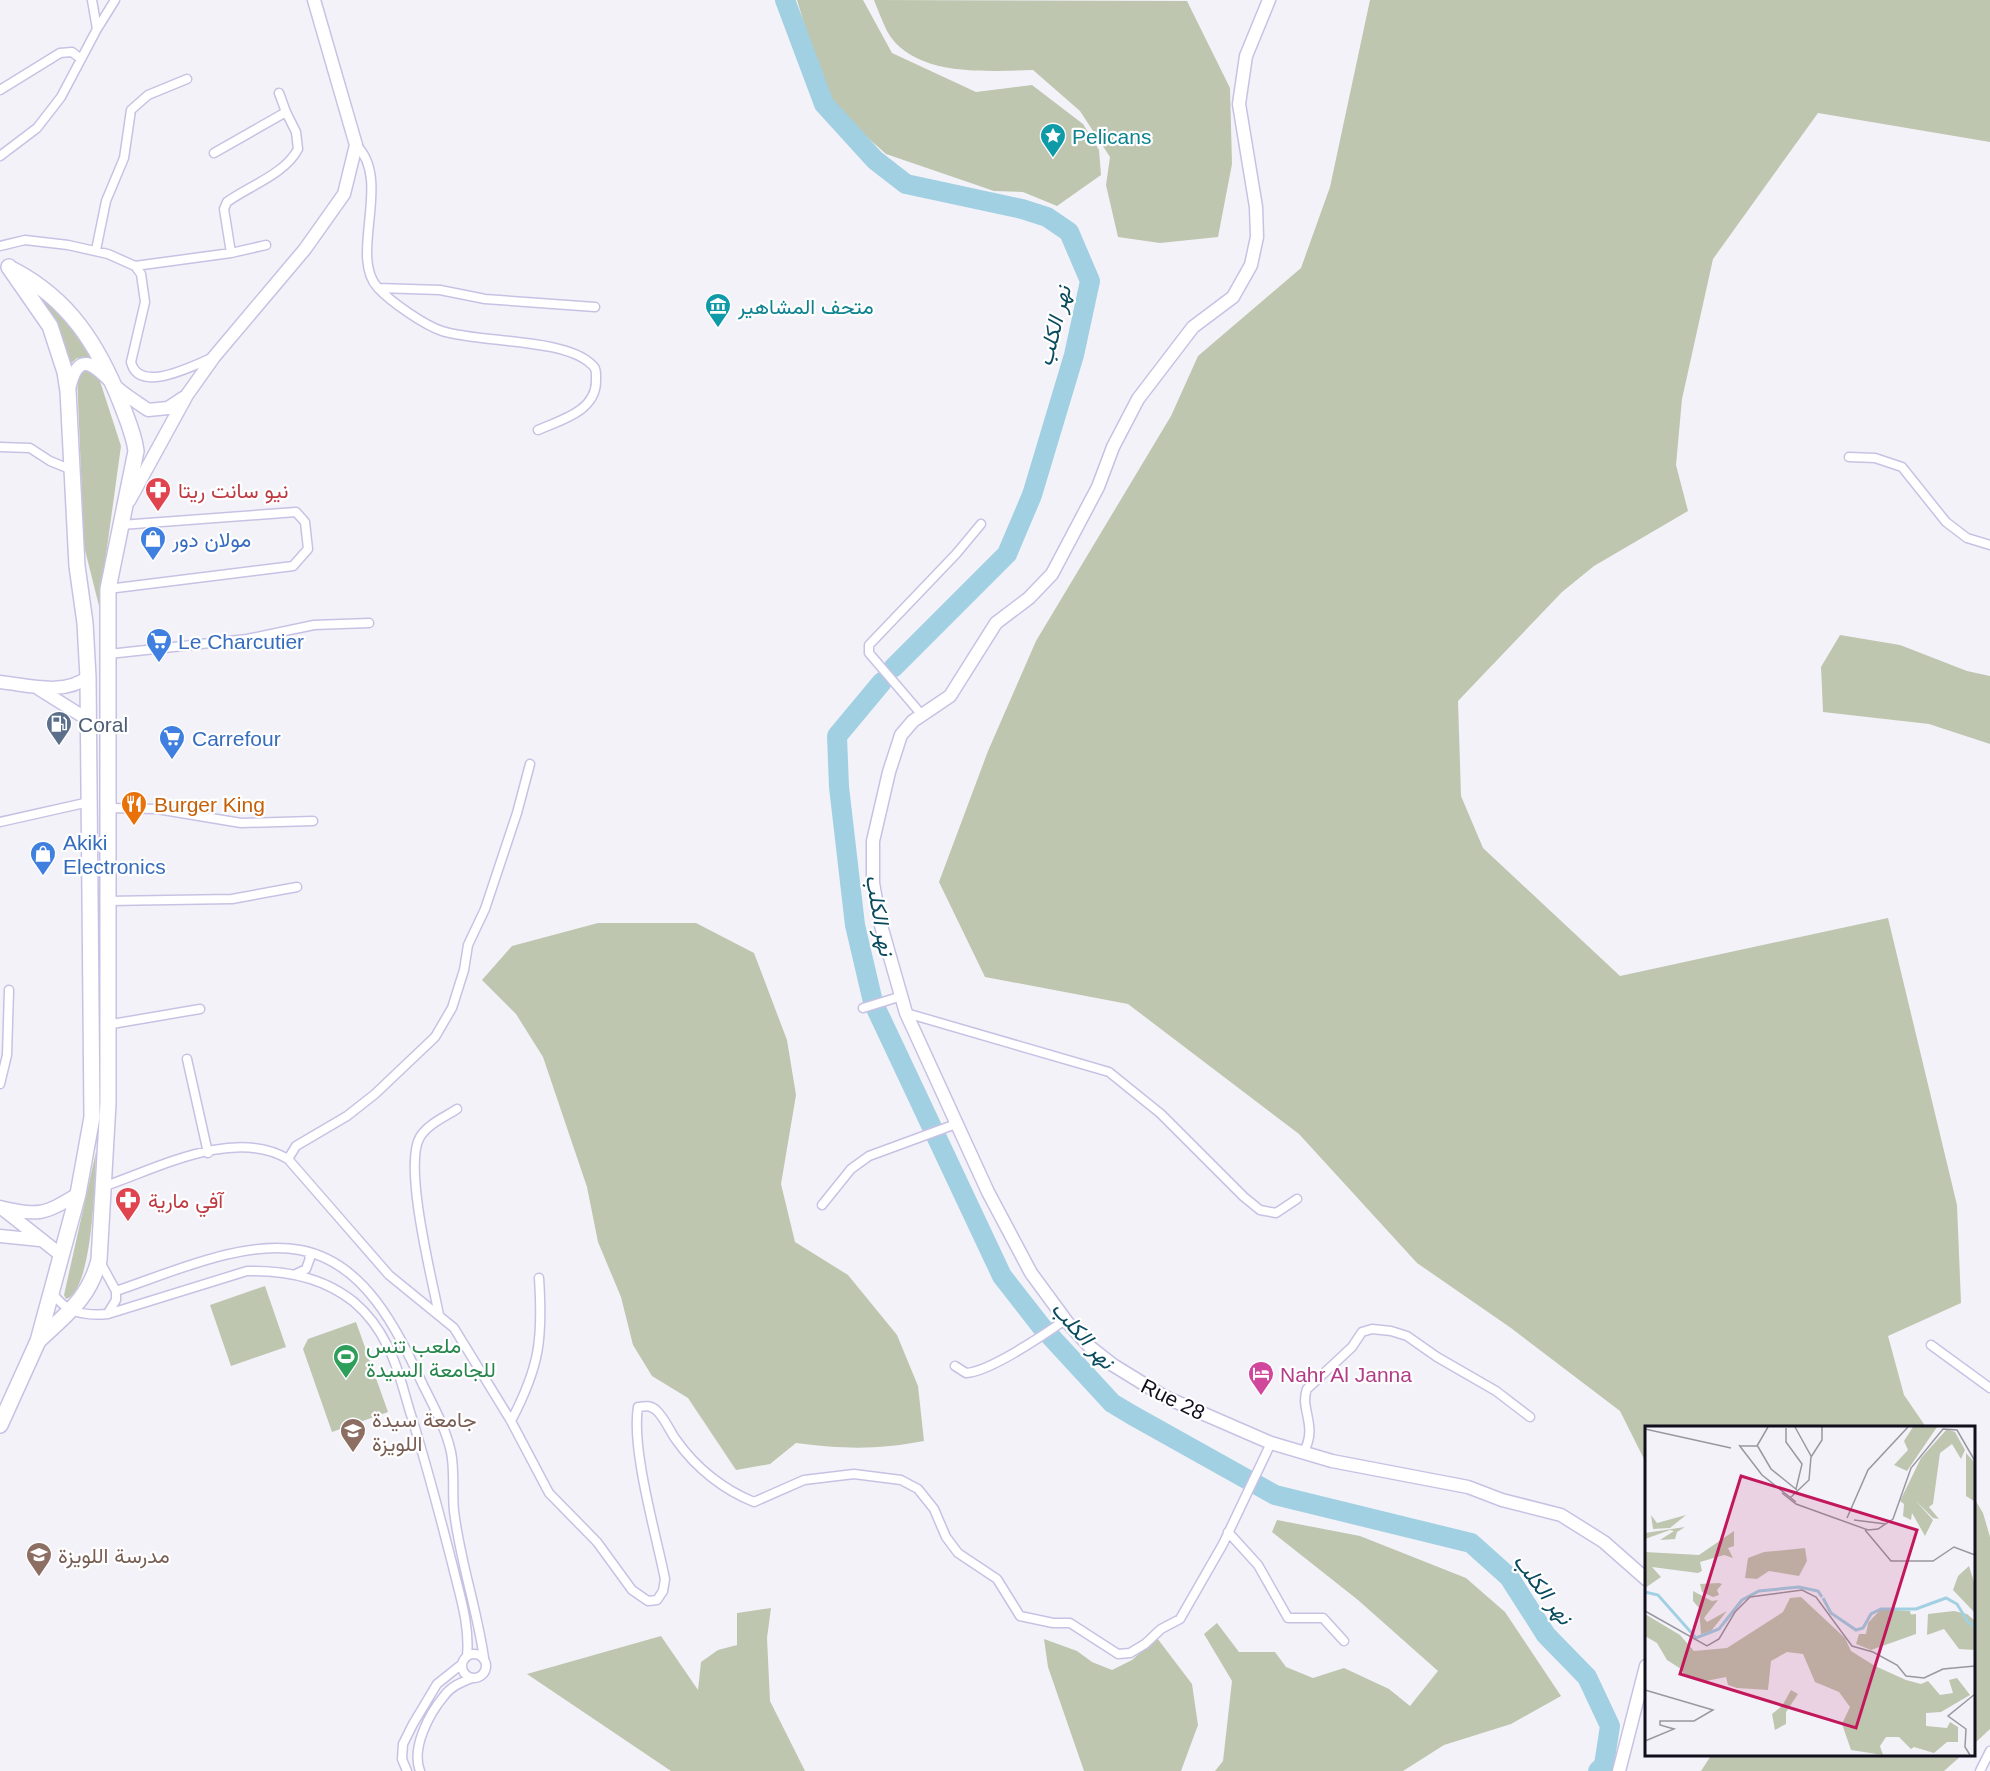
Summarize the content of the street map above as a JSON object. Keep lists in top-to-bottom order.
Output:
{
  "streets": {
    "street": ["Rue 28"]
  },
  "water": ["نهر الكلب"],
  "places": {
    "place": ["Pelicans"],
    "museum": ["متحف المشاهير"],
    "pharmacy": ["نيو سانت ريتا", "آفي مارية"],
    "shop": ["مولان دور", "Akiki Electronics"],
    "supermarket": ["Le Charcutier", "Carrefour"],
    "fuel station": ["Coral"],
    "restaurant": ["Burger King"],
    "sports": ["ملعب تنس للجامعة السيدة"],
    "hotel": ["Nahr Al Janna"],
    "school or university": ["جامعة سيدة اللويزة", "مدرسة اللويزة"]
  }
}
